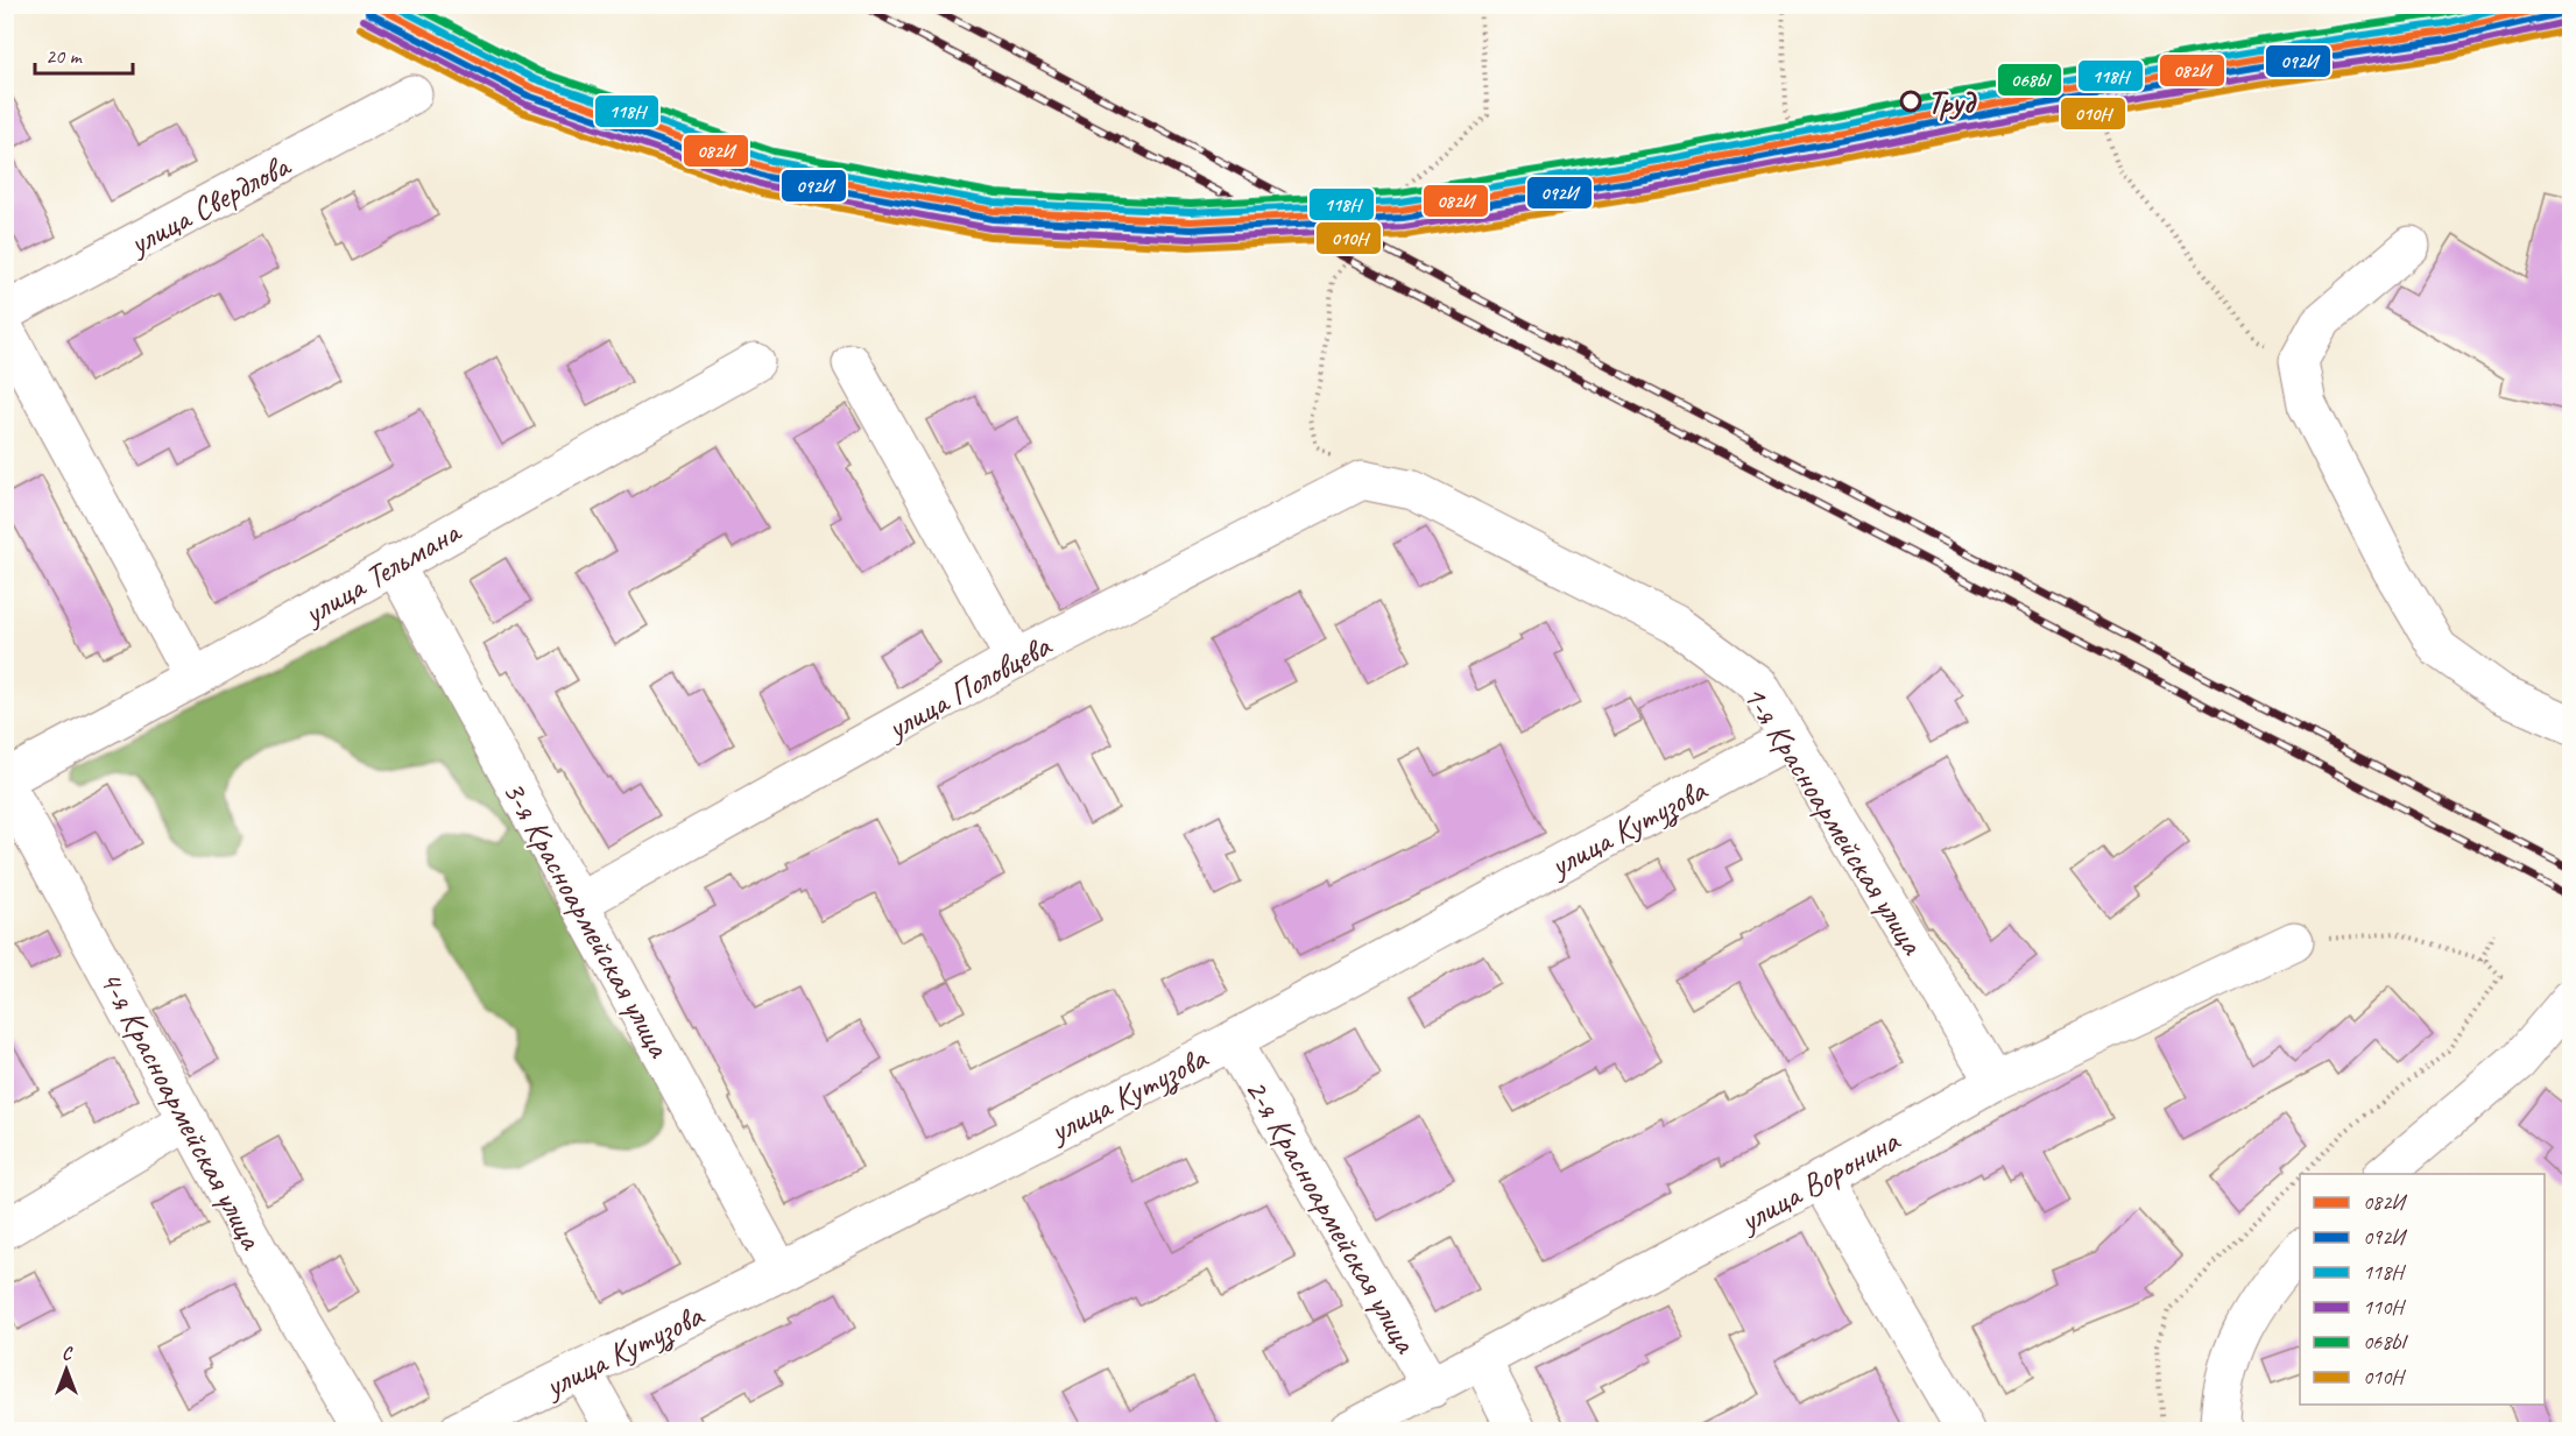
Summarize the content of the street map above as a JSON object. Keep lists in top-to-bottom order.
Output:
{
  "streets": {
    "street": [
      "улица Свердлова",
      "улица Тельмана",
      "улица Половцева",
      "1-я Красноармейская улица",
      "улица Кутузова",
      "3-я Красноармейская улица",
      "4-я Красноармейская улица",
      "улица Воронина",
      "2-я Красноармейская улица"
    ]
  },
  "crossings": [
    ["улица Тельмана", "3-я Красноармейская улица"],
    ["улица Тельмана", "4-я Красноармейская улица"],
    ["улица Половцева", "1-я Красноармейская улица"],
    ["улица Половцева", "3-я Красноармейская улица"],
    ["1-я Красноармейская улица", "улица Кутузова"],
    ["1-я Красноармейская улица", "улица Воронина"],
    ["улица Кутузова", "3-я Красноармейская улица"],
    ["улица Кутузова", "2-я Красноармейская улица"],
    ["улица Воронина", "2-я Красноармейская улица"]
  ],
  "places": ["Труд"],
  "lines": [
    "transit line 082И",
    "transit line 118Н",
    "transit line 068Ы",
    "transit line 092И",
    "transit line 110Н",
    "transit line 010Н"
  ],
  "legend": [
    "082И",
    "092И",
    "118Н",
    "110Н",
    "068Ы",
    "010Н"
  ],
  "scale_bar": "20 m",
  "north": "top"
}
